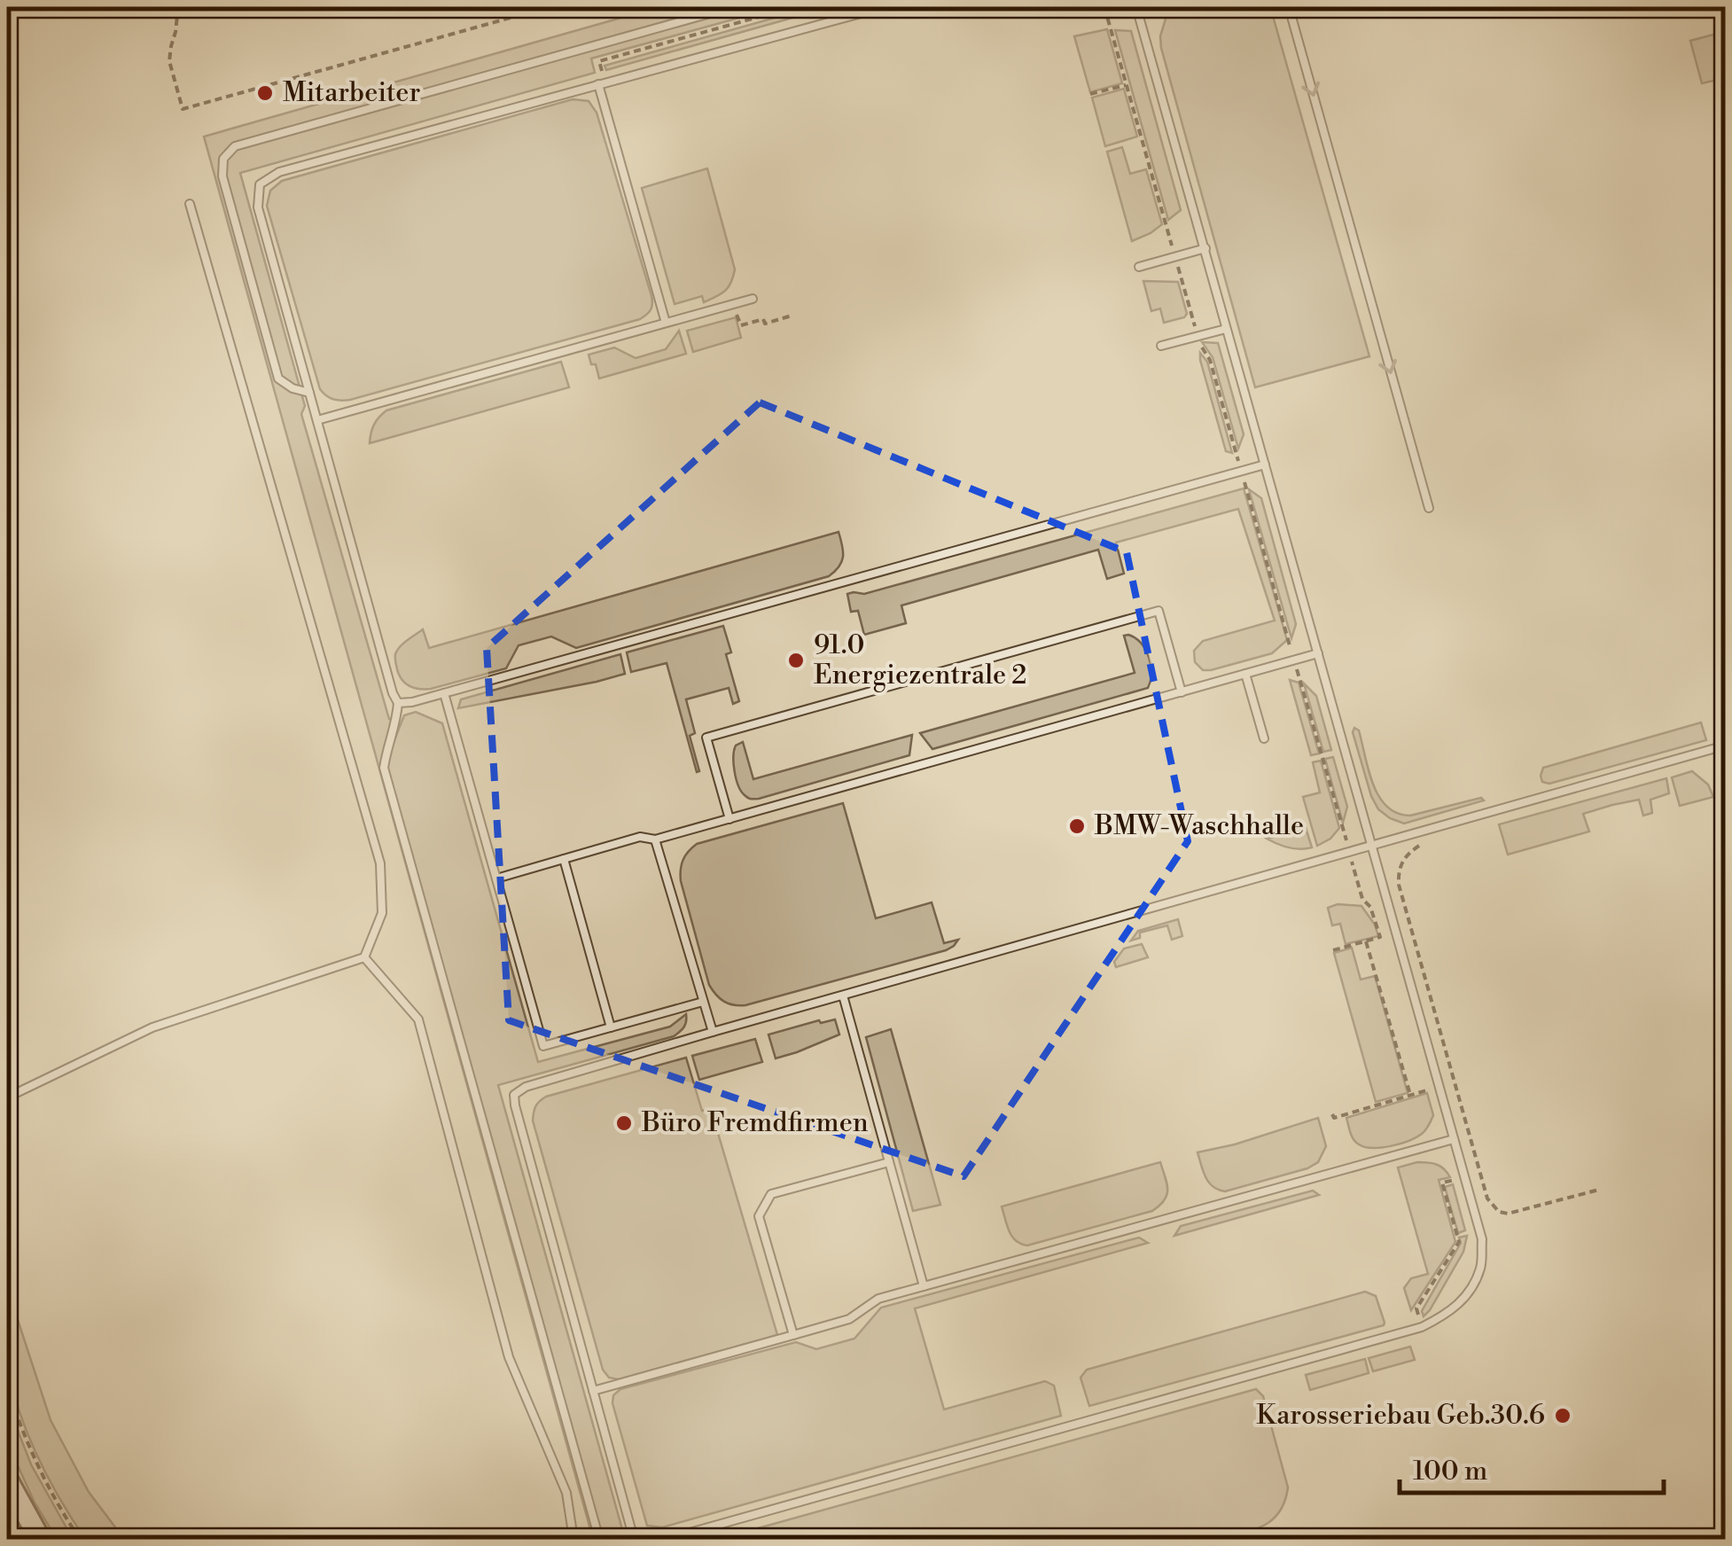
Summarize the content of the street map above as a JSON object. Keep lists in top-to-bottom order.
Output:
{
  "places": [
    "Mitarbeiter",
    "91.0 Energiezentrale 2",
    "BMW-Waschhalle",
    "Büro Fremdfirmen",
    "Karosseriebau Geb.30.6"
  ],
  "scale_bar": "100 m"
}
